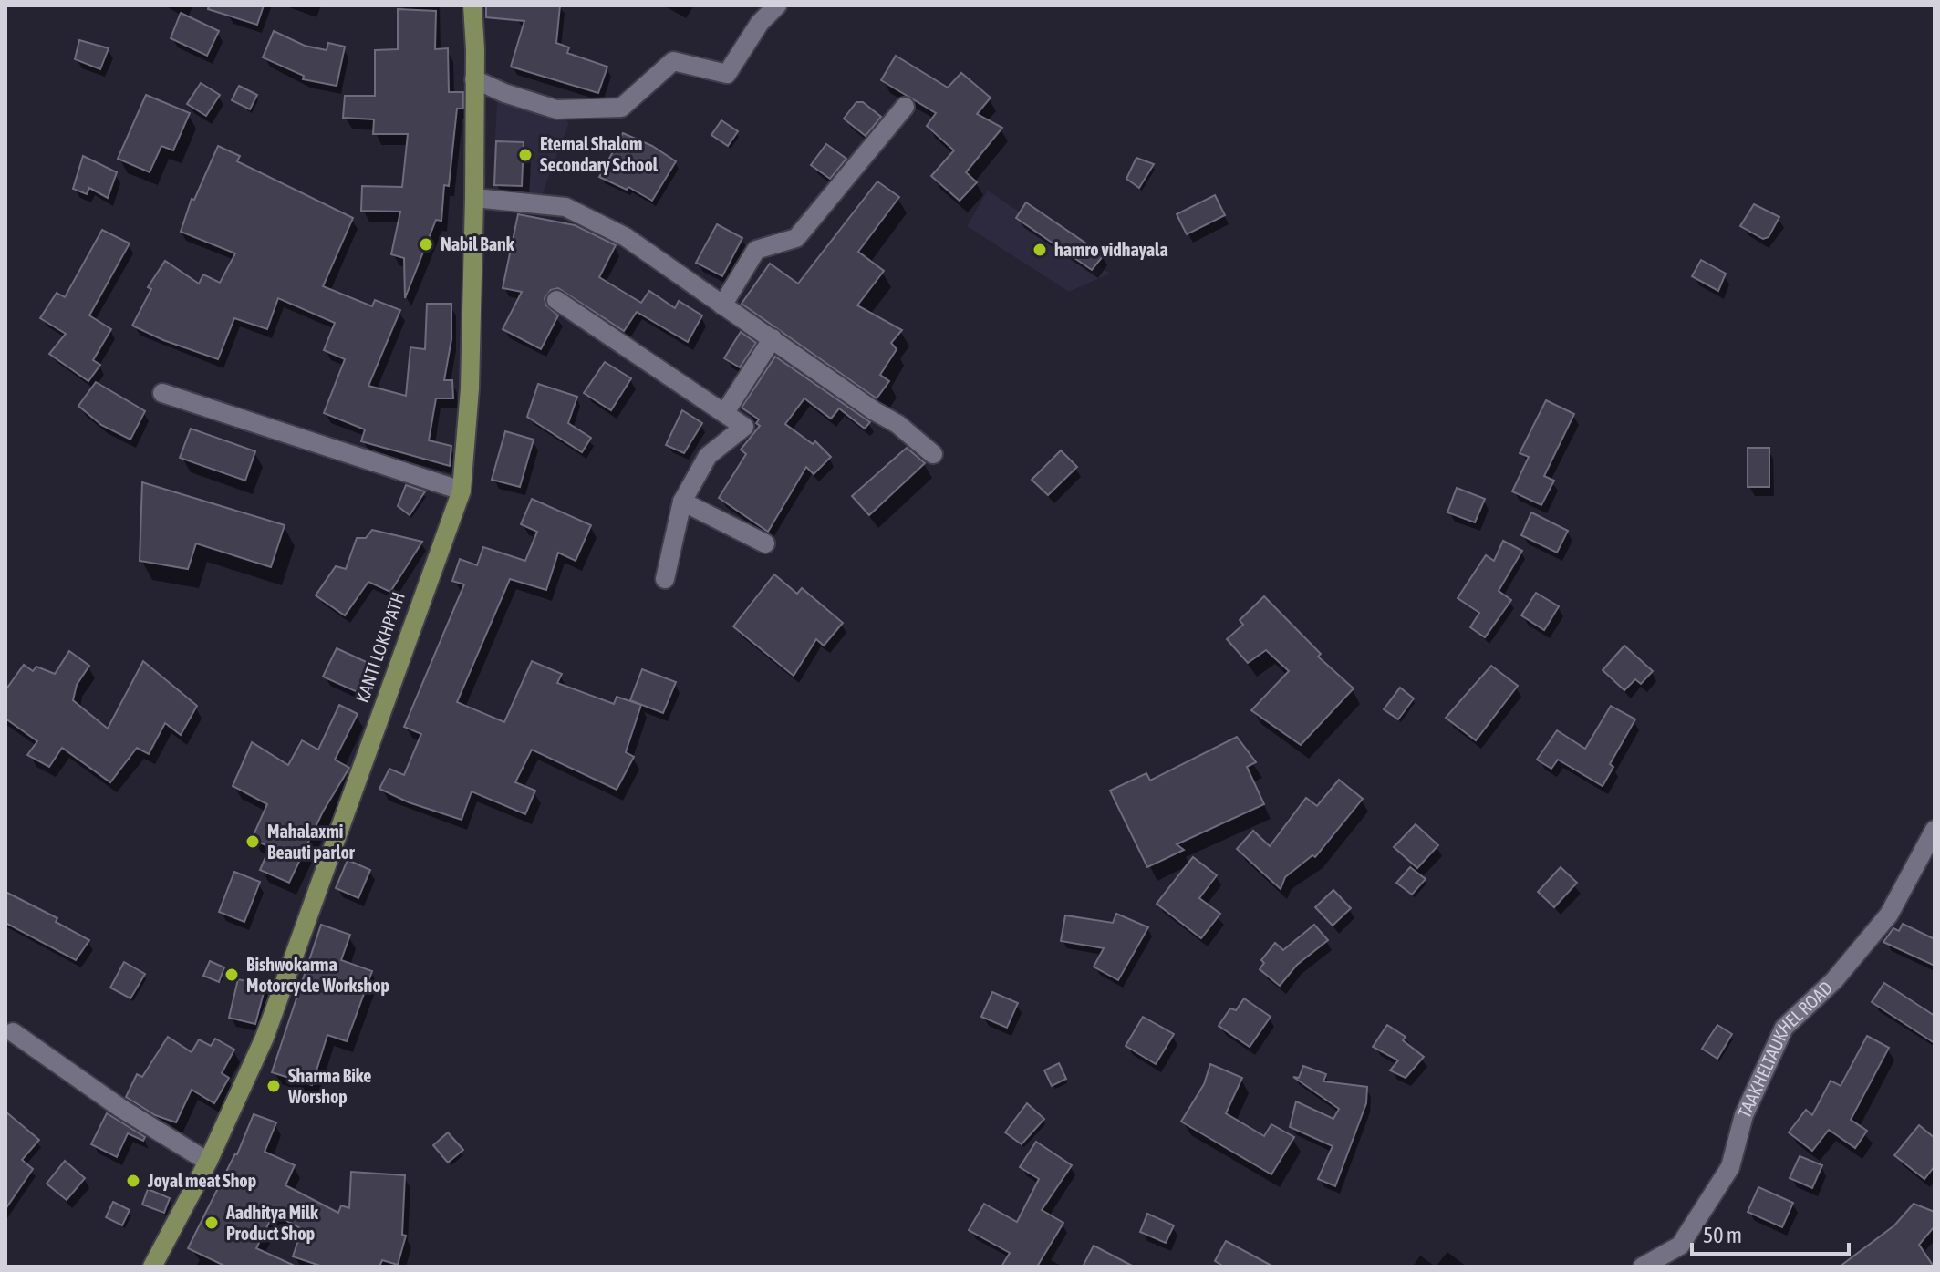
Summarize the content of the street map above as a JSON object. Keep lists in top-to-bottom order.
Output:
{
  "streets": {
    "main road": ["KANTI LOKHPATH"],
    "street": ["TAAKHELTAUKHEL ROAD"]
  },
  "places": [
    "Eternal Shalom Secondary School",
    "Nabil Bank",
    "hamro vidhayala",
    "Mahalaxmi Beauti parlor",
    "Bishwokarma Motorcycle Workshop",
    "Sharma Bike Worshop",
    "Joyal meat Shop",
    "Aadhitya Milk Product Shop"
  ],
  "scale_bar": "50 m"
}
